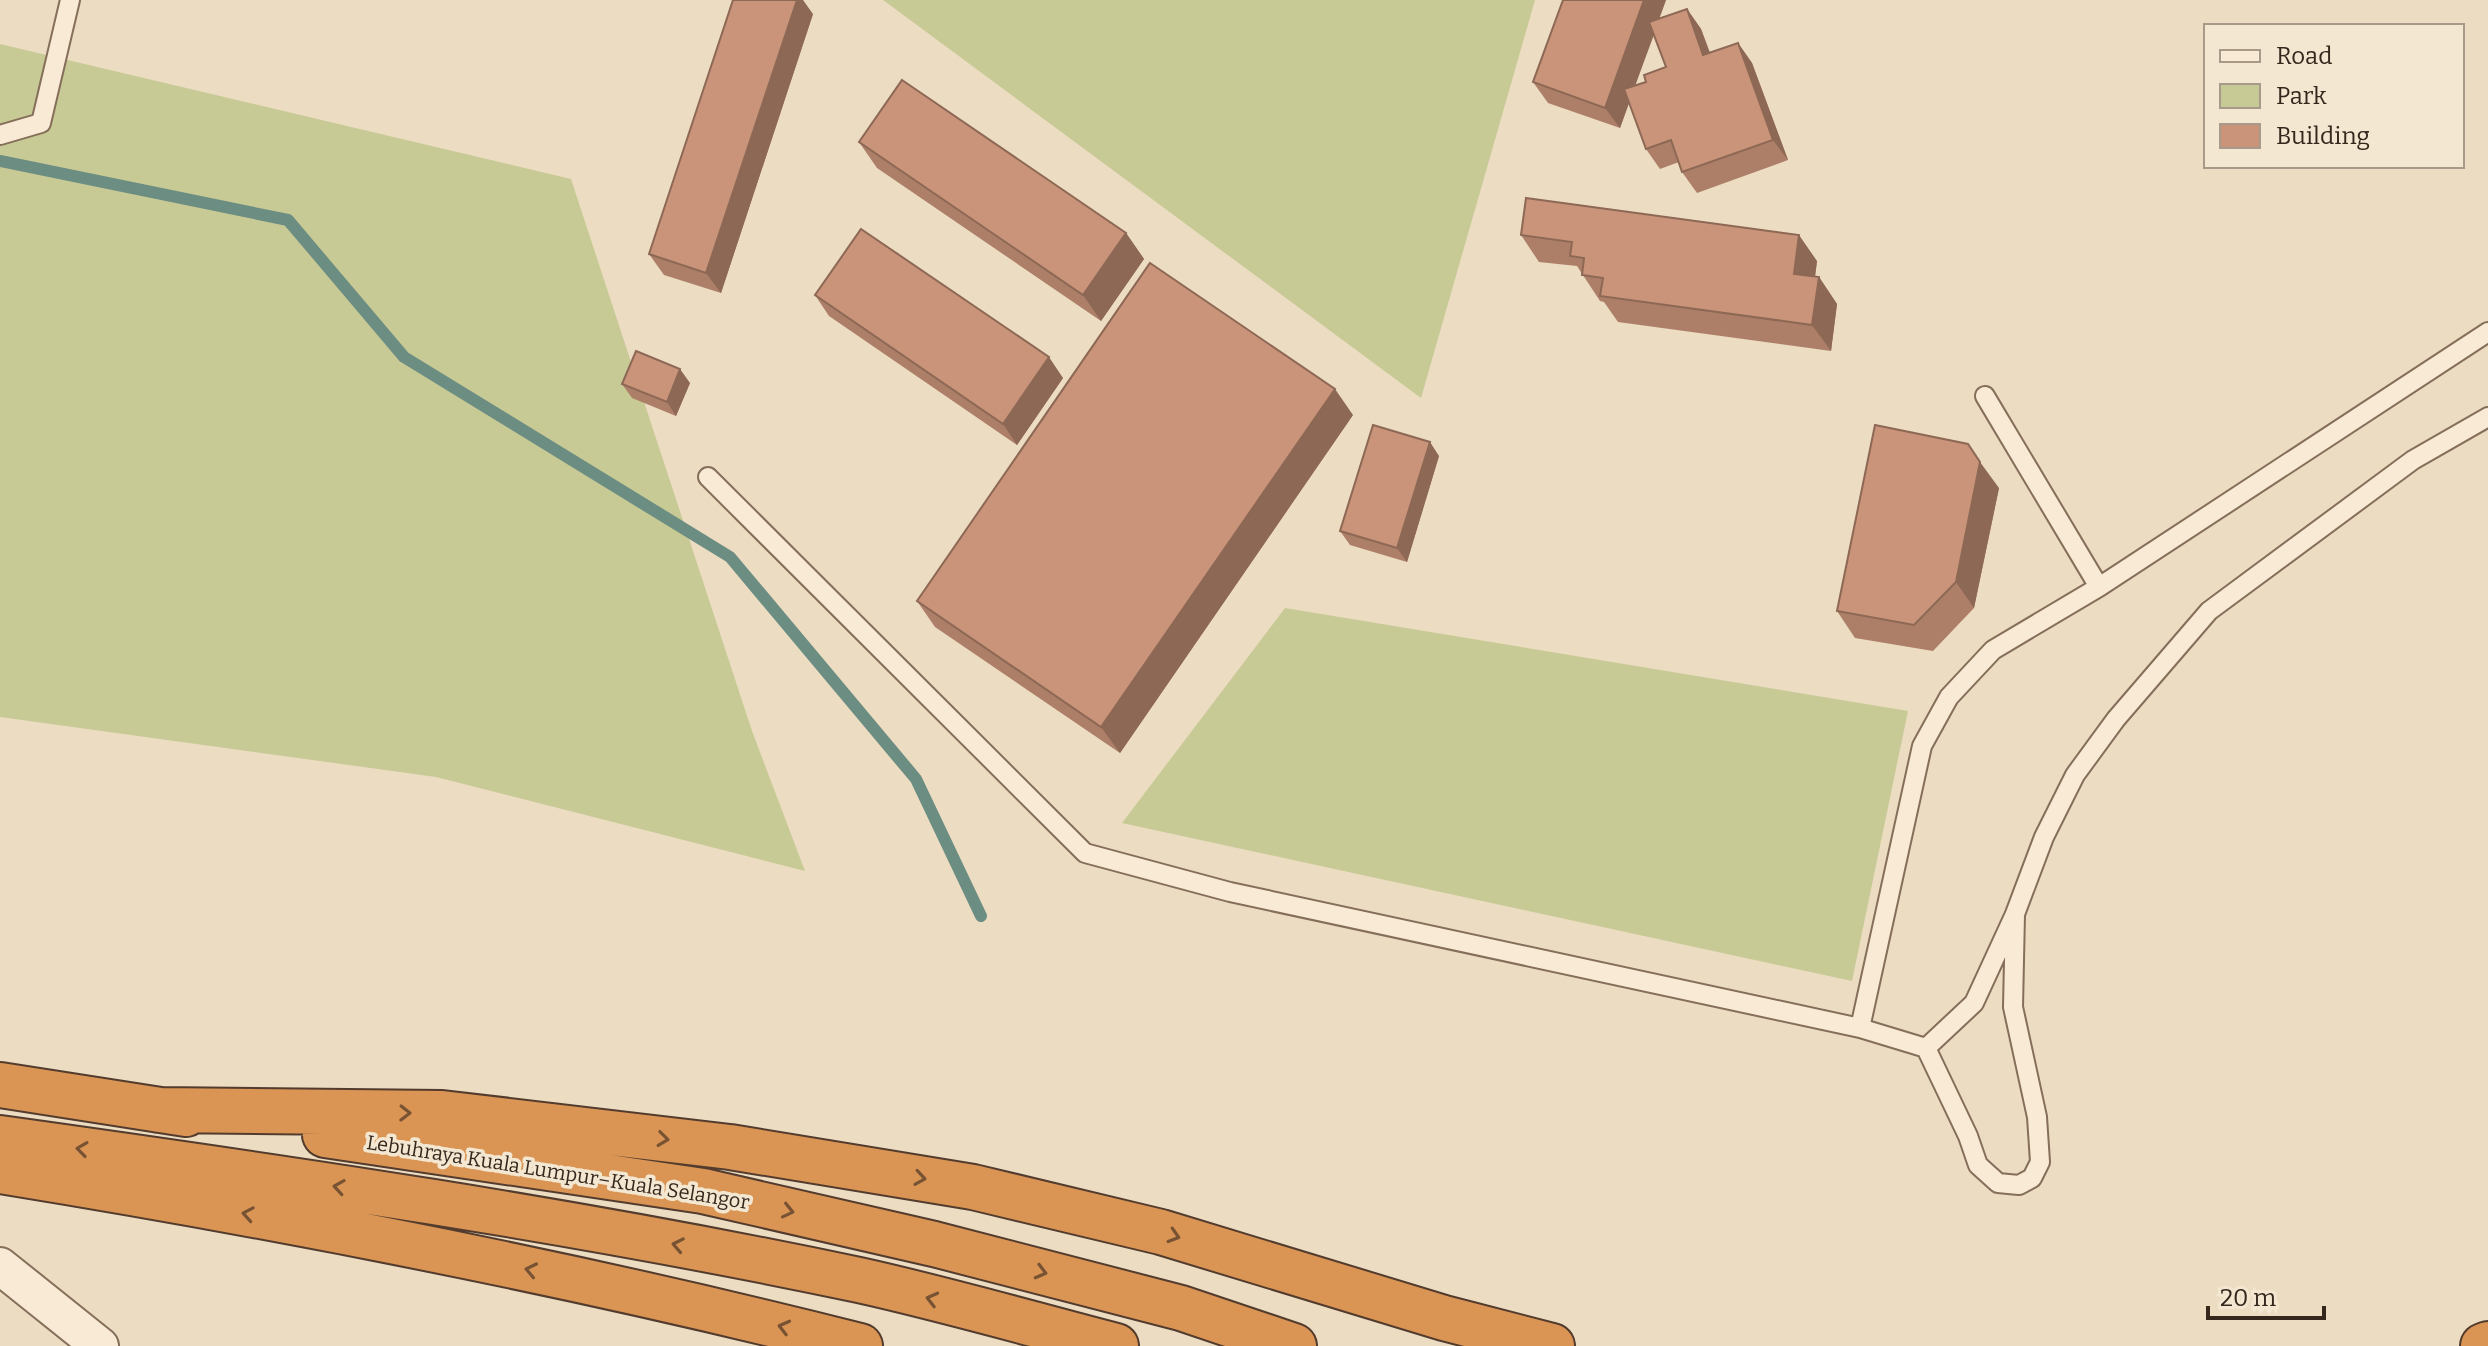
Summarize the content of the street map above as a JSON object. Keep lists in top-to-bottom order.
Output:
{
  "streets": {
    "highway": ["Lebuhraya Kuala Lumpur–Kuala Selangor"]
  },
  "legend": ["Road", "Park", "Building"],
  "scale_bar": "20 m"
}
